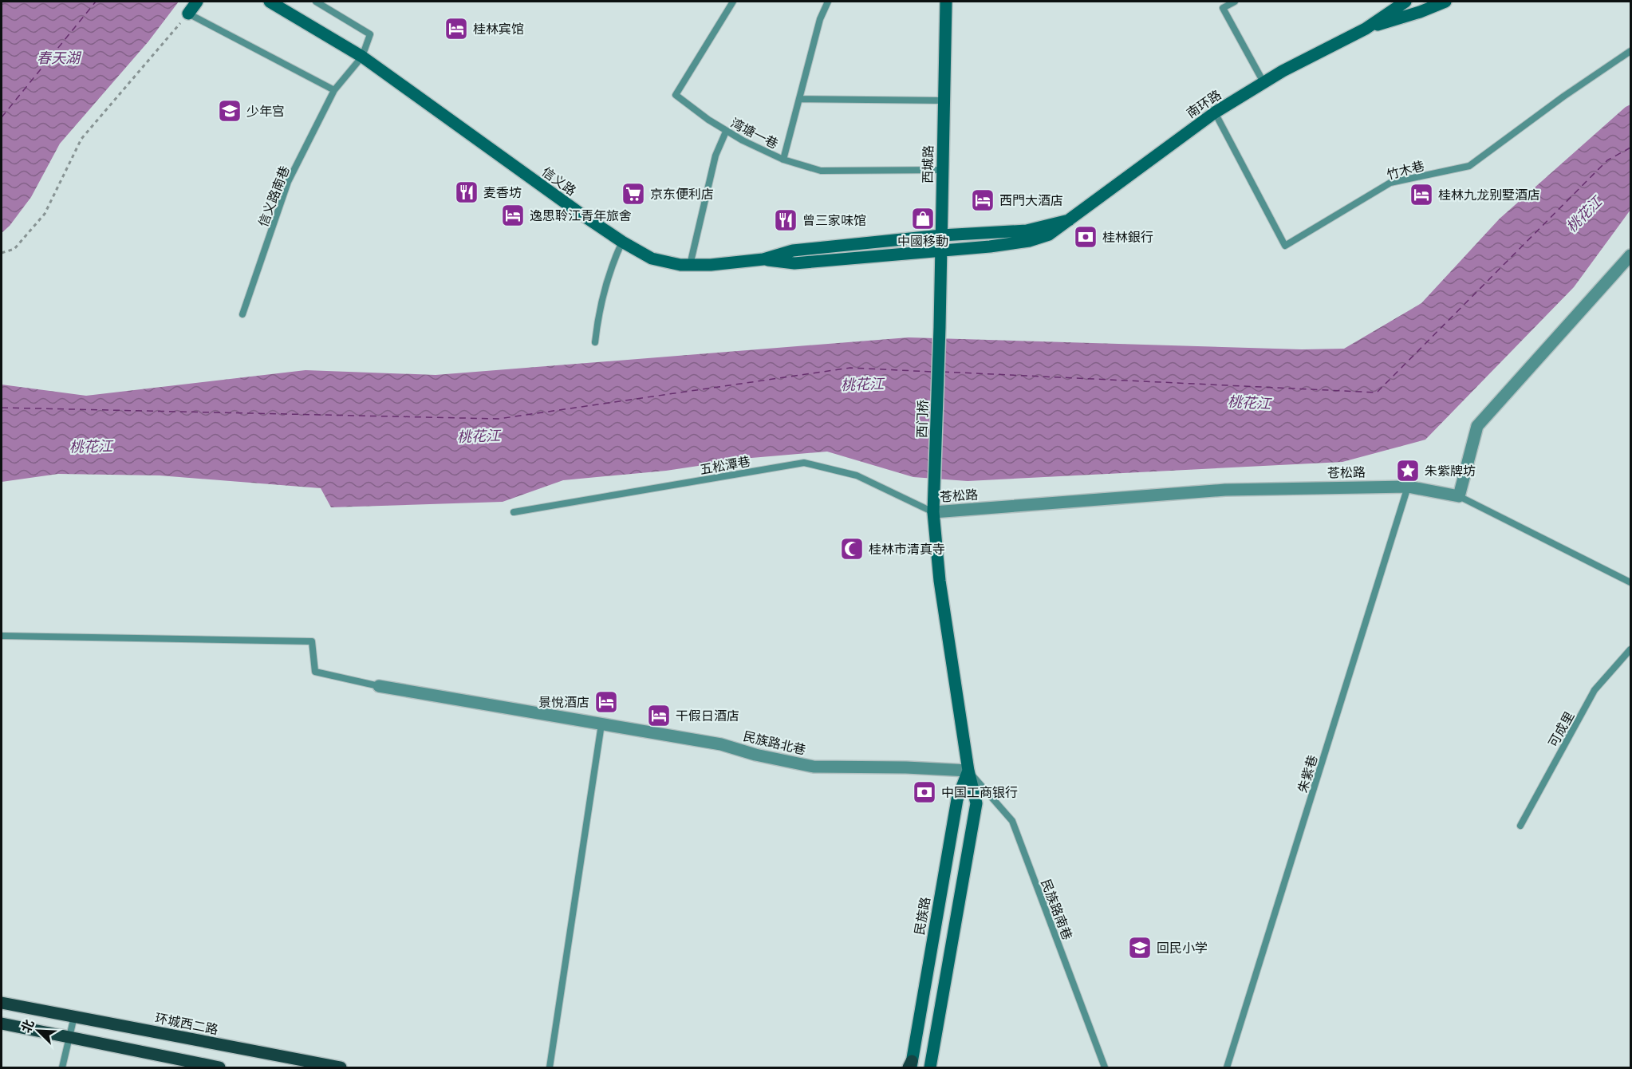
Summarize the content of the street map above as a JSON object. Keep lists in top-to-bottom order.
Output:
{
  "streets": {
    "main road": [
      "南环路",
      "西城路",
      "信义路",
      "西门桥",
      "民族路",
      "环城西二路"
    ],
    "street": ["苍松路", "民族路北巷"],
    "lane": [
      "湾塘一巷",
      "竹木巷",
      "信义路南巷",
      "五松潭巷",
      "可成里",
      "朱紫巷",
      "民族路南巷"
    ]
  },
  "crossings": [
    ["南环路", "西城路"],
    ["南环路", "竹木巷"],
    ["南环路", "信义路"],
    ["湾塘一巷", "西城路"],
    ["西城路", "西门桥"],
    ["信义路", "信义路南巷"],
    ["西门桥", "五松潭巷"],
    ["西门桥", "苍松路"],
    ["西门桥", "民族路"],
    ["五松潭巷", "苍松路"],
    ["五松潭巷", "民族路"],
    ["苍松路", "朱紫巷"],
    ["苍松路", "民族路"],
    ["民族路北巷", "民族路南巷"],
    ["民族路北巷", "民族路"],
    ["民族路南巷", "民族路"]
  ],
  "water": ["春天湖", "桃花江"],
  "places": {
    "hotel": [
      "桂林宾馆",
      "桂林九龙别墅酒店",
      "西門大酒店",
      "逸思聆江青年旅舍",
      "景悅酒店",
      "干假日酒店"
    ],
    "school or university": ["少年宫", "回民小学"],
    "restaurant": ["麦香坊", "曾三家味馆"],
    "supermarket": ["京东便利店"],
    "shop": ["中國移動"],
    "bank": ["桂林銀行", "中国工商银行"],
    "place": ["朱紫牌坊"],
    "mosque": ["桂林市清真寺"]
  },
  "north": "top left"
}
